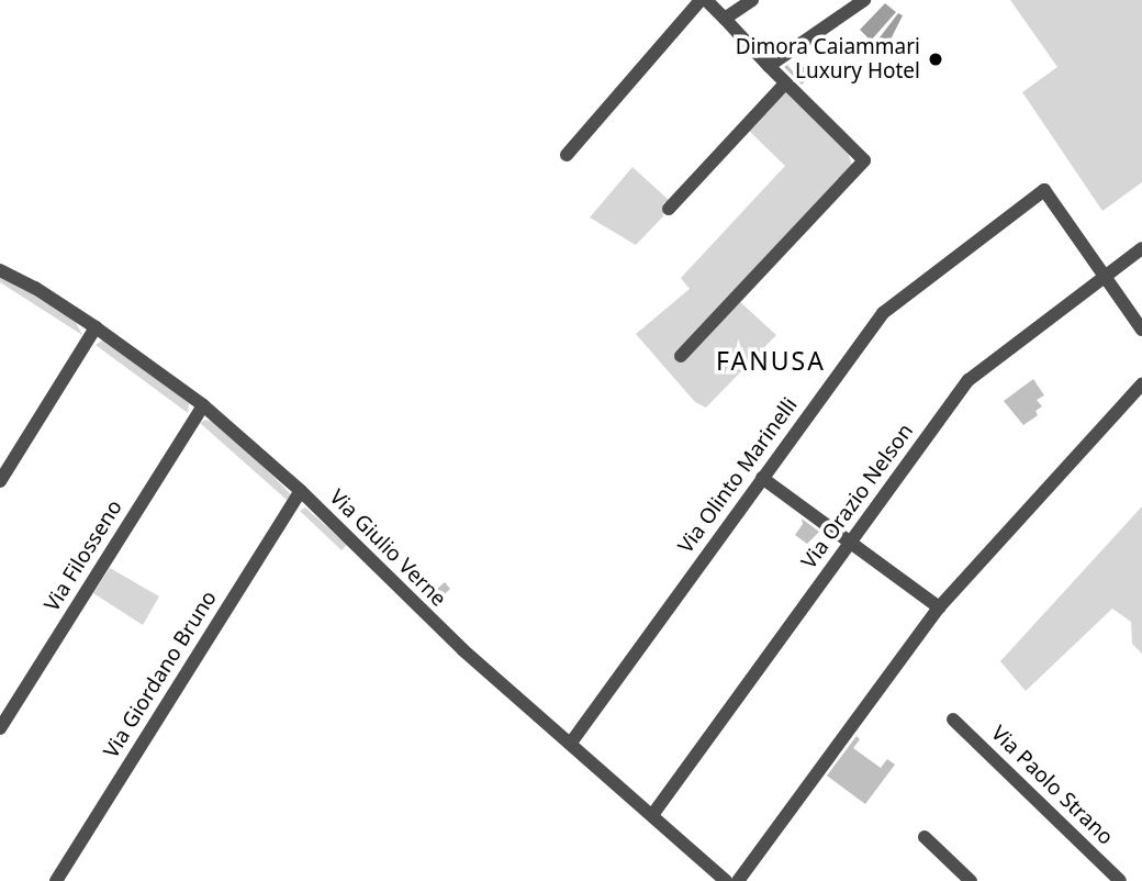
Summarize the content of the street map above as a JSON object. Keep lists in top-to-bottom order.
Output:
{
  "streets": {
    "street": [
      "Via Olinto Marinelli",
      "Via Orazio Nelson",
      "Via Giulio Verne",
      "Via Filosseno",
      "Via Giordano Bruno",
      "Via Paolo Strano"
    ]
  },
  "crossings": [
    ["Via Olinto Marinelli", "Via Orazio Nelson"],
    ["Via Olinto Marinelli", "Via Giulio Verne"],
    ["Via Orazio Nelson", "Via Giulio Verne"],
    ["Via Giulio Verne", "Via Filosseno"],
    ["Via Giulio Verne", "Via Giordano Bruno"]
  ],
  "districts": ["FANUSA"],
  "places": ["Dimora Caiammari Luxury Hotel"]
}
